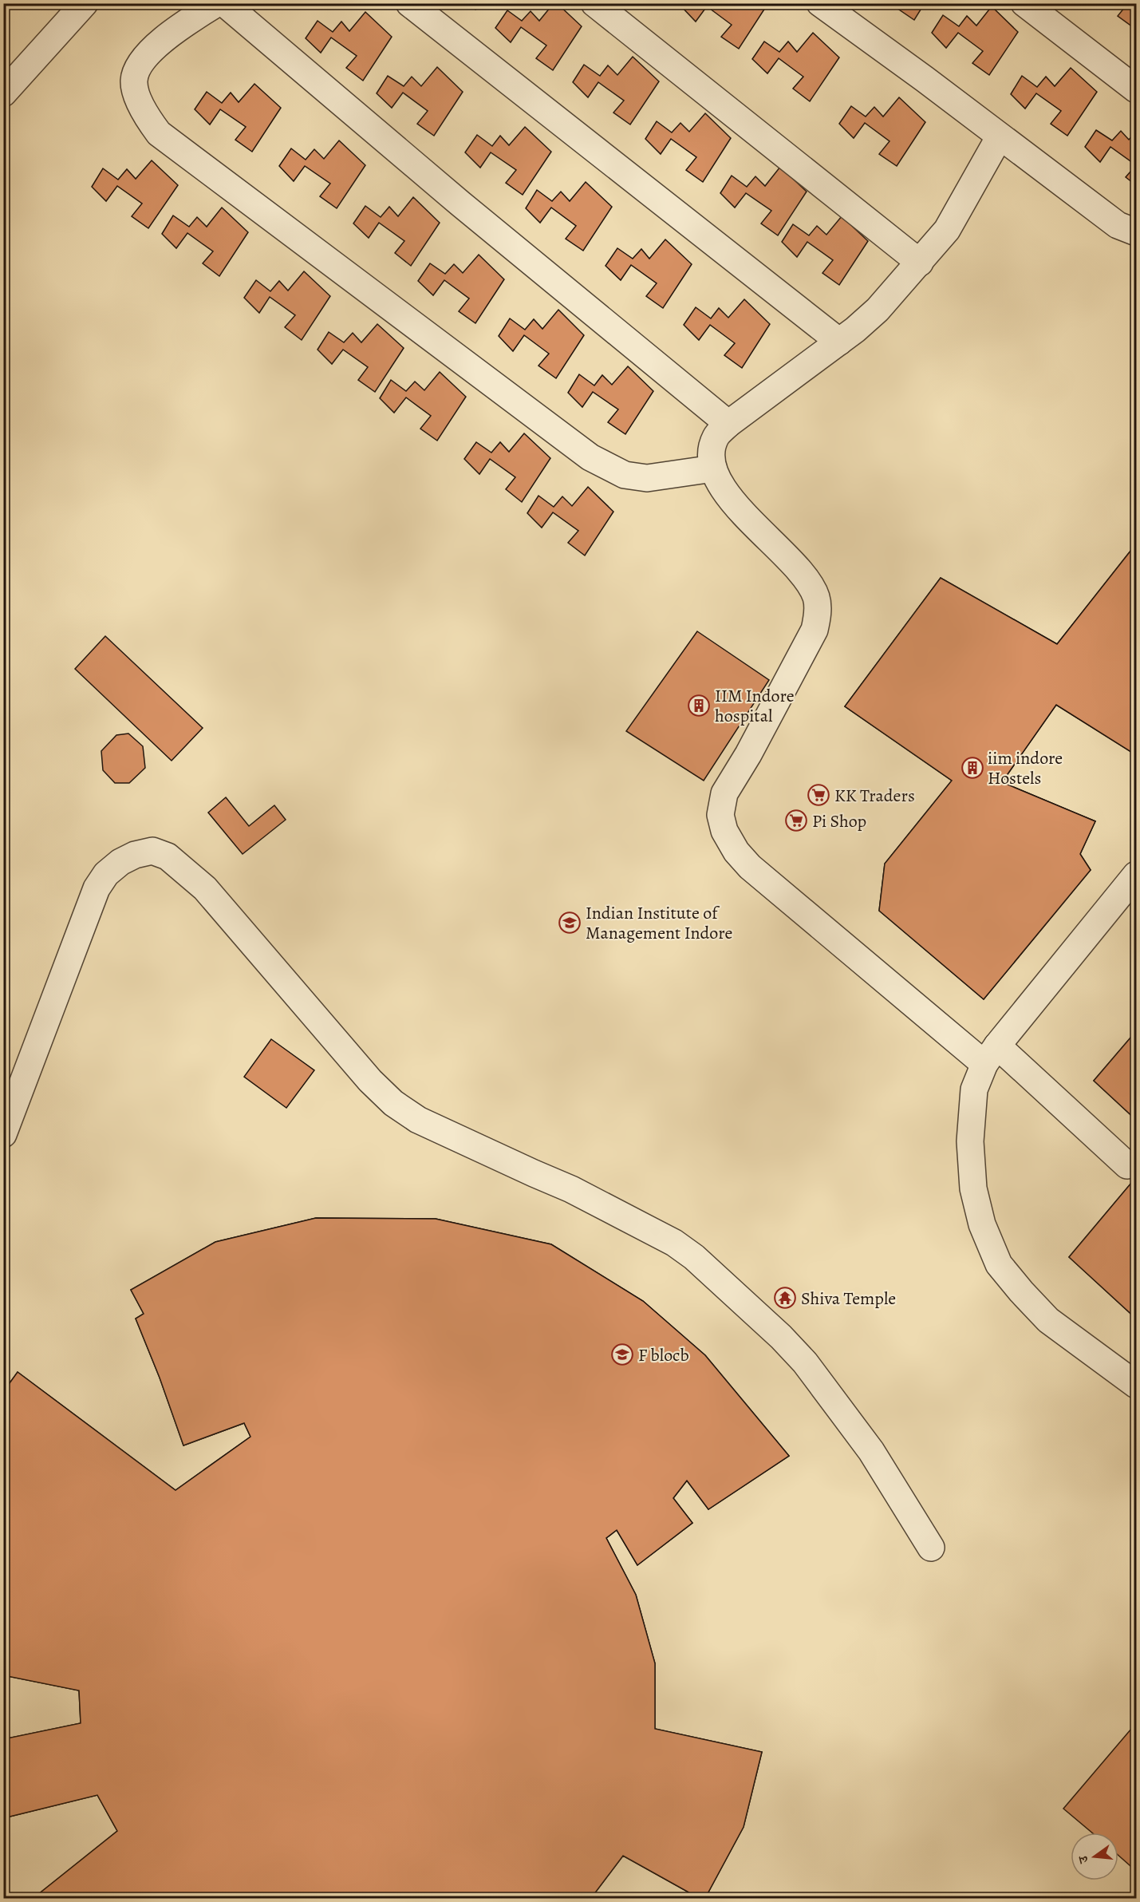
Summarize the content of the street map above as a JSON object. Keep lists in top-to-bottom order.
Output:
{
  "places": {
    "building": ["IIM Indore hospital", "iim indore Hostels"],
    "supermarket": ["KK Traders", "Pi Shop"],
    "school or university": ["Indian Institute of Management Indore", "F blocb"],
    "temple": ["Shiva Temple"]
  },
  "north": "left"
}
